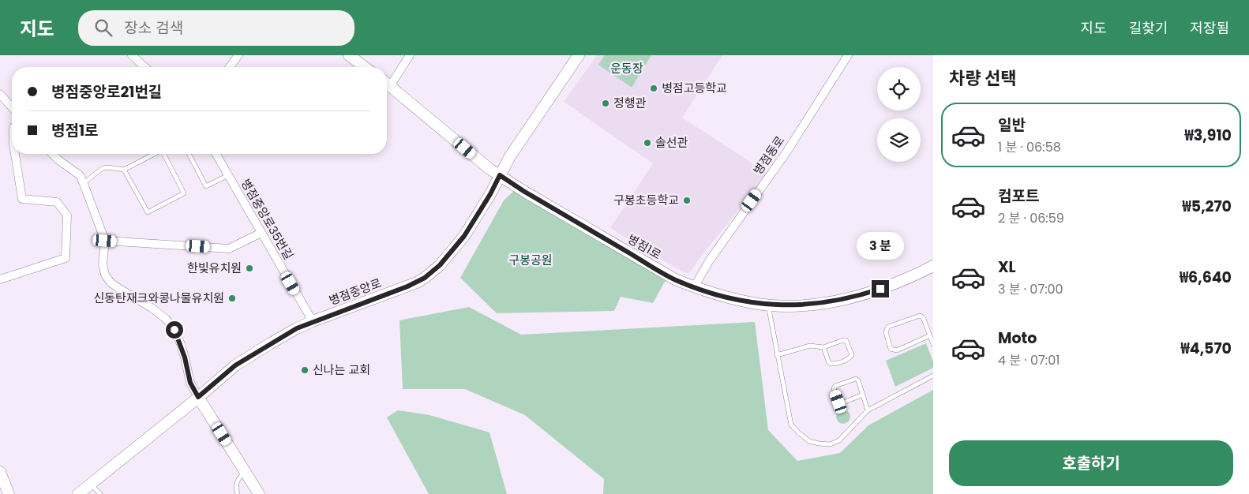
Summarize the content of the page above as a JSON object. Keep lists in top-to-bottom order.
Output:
{
  "streets": {
    "street": [
      "병점동로",
      "병점중앙로35번길",
      "병점1로",
      "병점중앙로"
    ]
  },
  "crossings": [
    ["병점동로", "병점1로"],
    ["병점중앙로35번길", "병점중앙로"],
    ["병점1로", "병점중앙로"]
  ],
  "parks": ["운동장", "구봉공원"],
  "places": [
    "병점고등학교",
    "정행관",
    "솔선관",
    "구봉초등학교",
    "한빛유치원",
    "신동탄재크와콩나물유치원",
    "신나는 교회"
  ],
  "page": {
    "header": "지도",
    "search": "장소 검색",
    "nav": ["지도", "길찾기", "저장됨"],
    "heading": "차량 선택",
    "banner": ["병점중앙로21번길", "병점1로"],
    "list": [
      {
        "name": "일반",
        "note": "1 분 · 06:58",
        "value": "₩3,910"
      },
      {
        "name": "컴포트",
        "note": "2 분 · 06:59",
        "value": "₩5,270"
      },
      {
        "name": "XL",
        "note": "3 분 · 07:00",
        "value": "₩6,640"
      },
      {
        "name": "Moto",
        "note": "4 분 · 07:01",
        "value": "₩4,570"
      }
    ],
    "bubble": "3 분",
    "buttons": "호출하기"
  }
}
